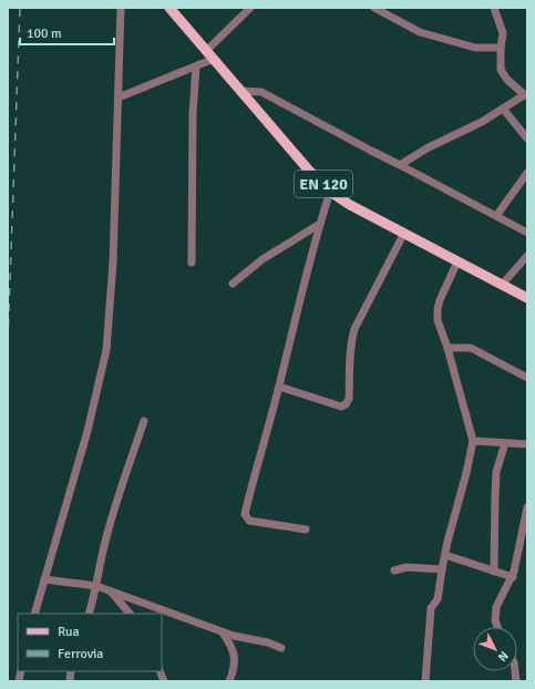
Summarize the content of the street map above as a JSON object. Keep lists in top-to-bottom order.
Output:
{
  "streets": {
    "main road": ["EN 120"]
  },
  "legend": ["Rua", "Ferrovia"],
  "scale_bar": "100 m",
  "north": "bottom right"
}
